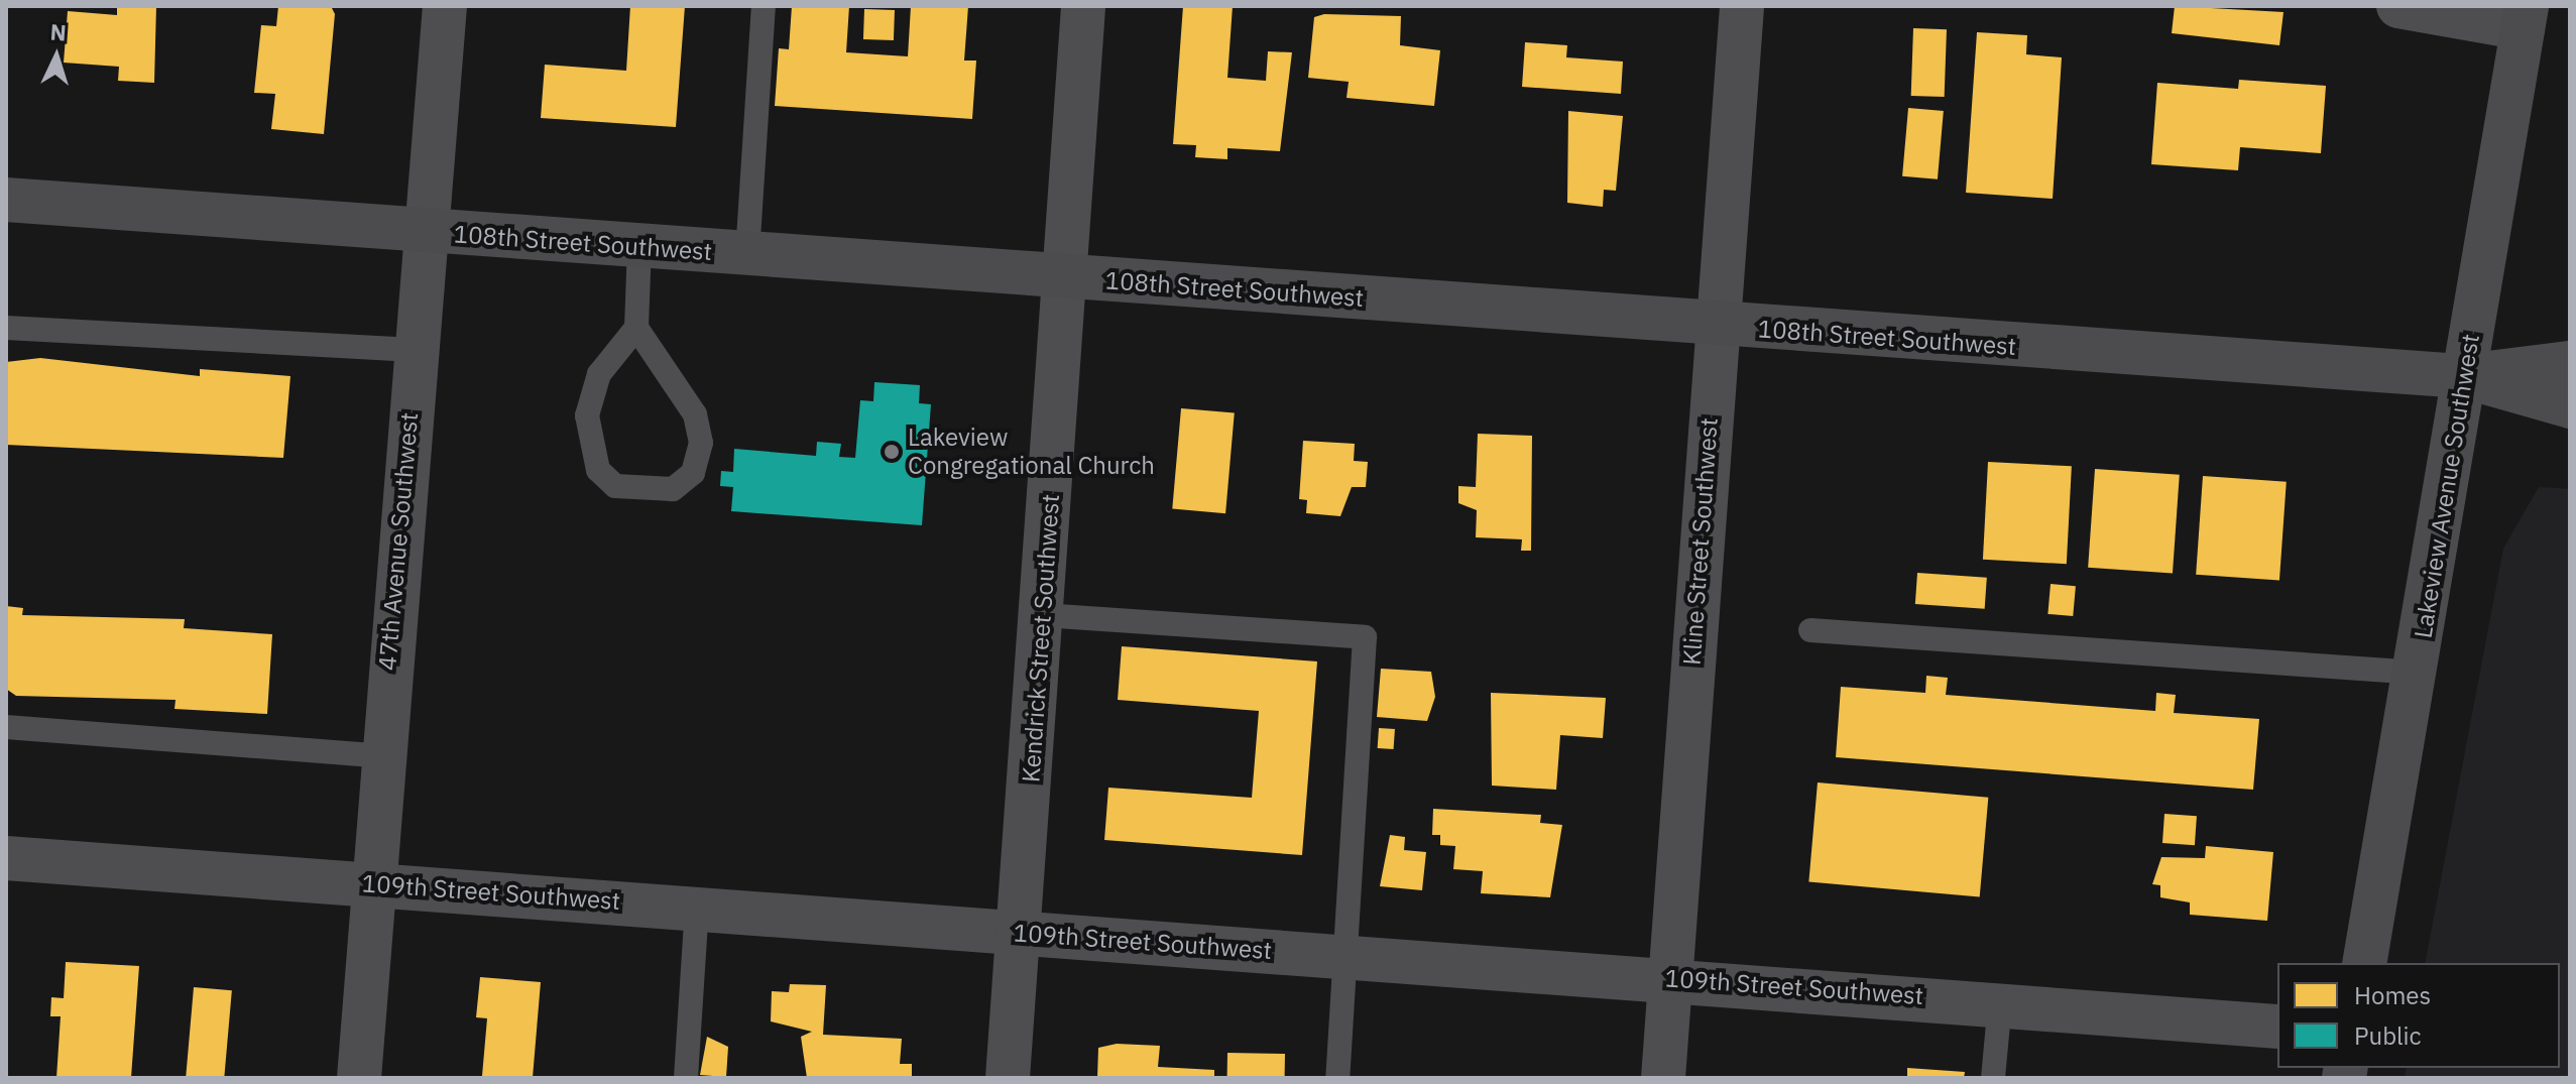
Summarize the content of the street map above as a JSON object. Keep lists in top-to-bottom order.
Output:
{
  "streets": {
    "street": [
      "108th Street Southwest",
      "Lakeview Avenue Southwest",
      "47th Avenue Southwest",
      "Kline Street Southwest",
      "Kendrick Street Southwest",
      "109th Street Southwest"
    ]
  },
  "crossings": [
    ["108th Street Southwest", "Lakeview Avenue Southwest"],
    ["108th Street Southwest", "47th Avenue Southwest"],
    ["108th Street Southwest", "Kline Street Southwest"],
    ["108th Street Southwest", "Kendrick Street Southwest"],
    ["47th Avenue Southwest", "109th Street Southwest"],
    ["Kline Street Southwest", "109th Street Southwest"],
    ["Kendrick Street Southwest", "109th Street Southwest"]
  ],
  "places": ["Lakeview Congregational Church"],
  "legend": ["Homes", "Public"],
  "north": "top"
}
